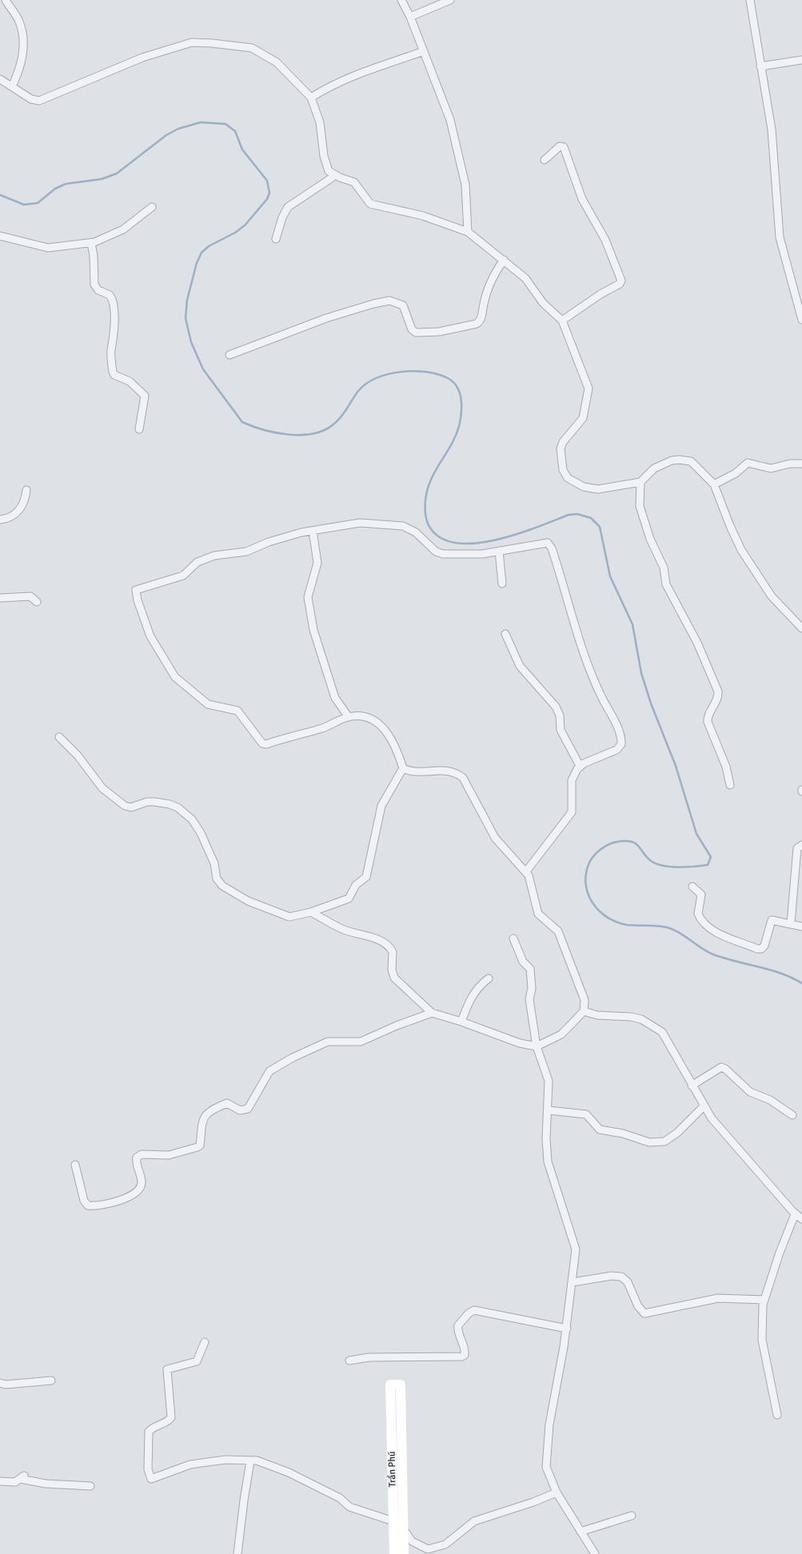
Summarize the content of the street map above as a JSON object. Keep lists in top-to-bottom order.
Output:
{
  "streets": {
    "main road": ["Trần Phú"]
  }
}
